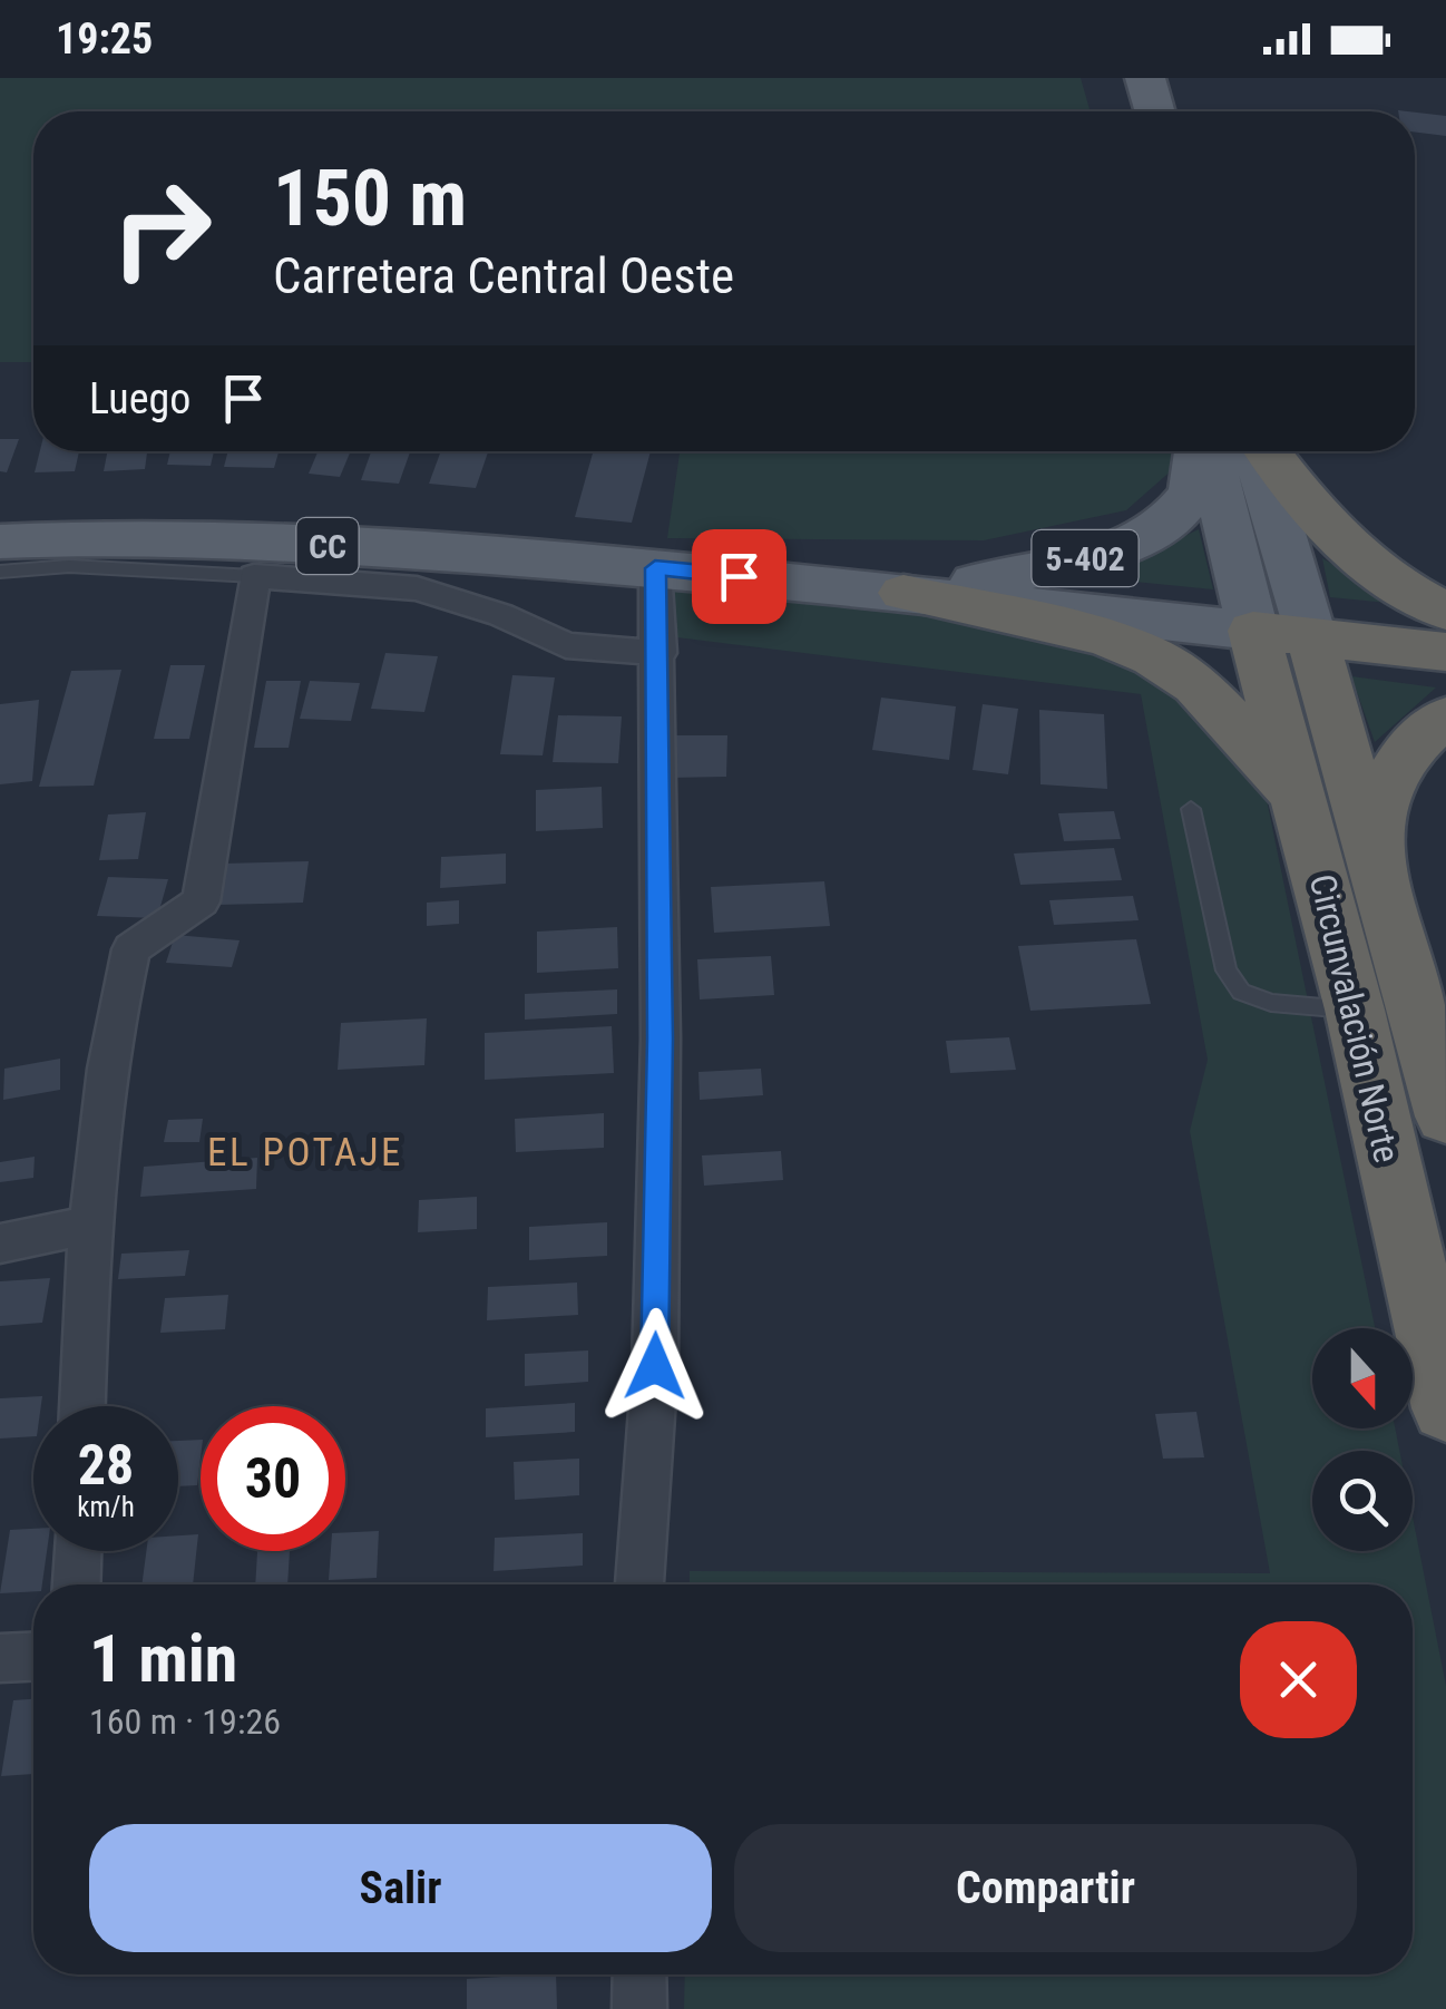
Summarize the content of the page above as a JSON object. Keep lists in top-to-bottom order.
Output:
{
  "streets": {
    "highway": ["CC", "Circunvalación Norte"],
    "main road": ["5-402"]
  },
  "crossings": [
    ["CC", "5-402"],
    ["CC", "Circunvalación Norte"]
  ],
  "districts": ["EL POTAJE"],
  "north": "bottom",
  "page": {
    "status": "19:25",
    "turn": ["150 m", "Carretera Central Oeste"],
    "then": "Luego",
    "speed": "28 km/h",
    "limit": "30",
    "heading": ["1 min", "160 m · 19:26"],
    "buttons": ["Salir", "Compartir"]
  }
}
